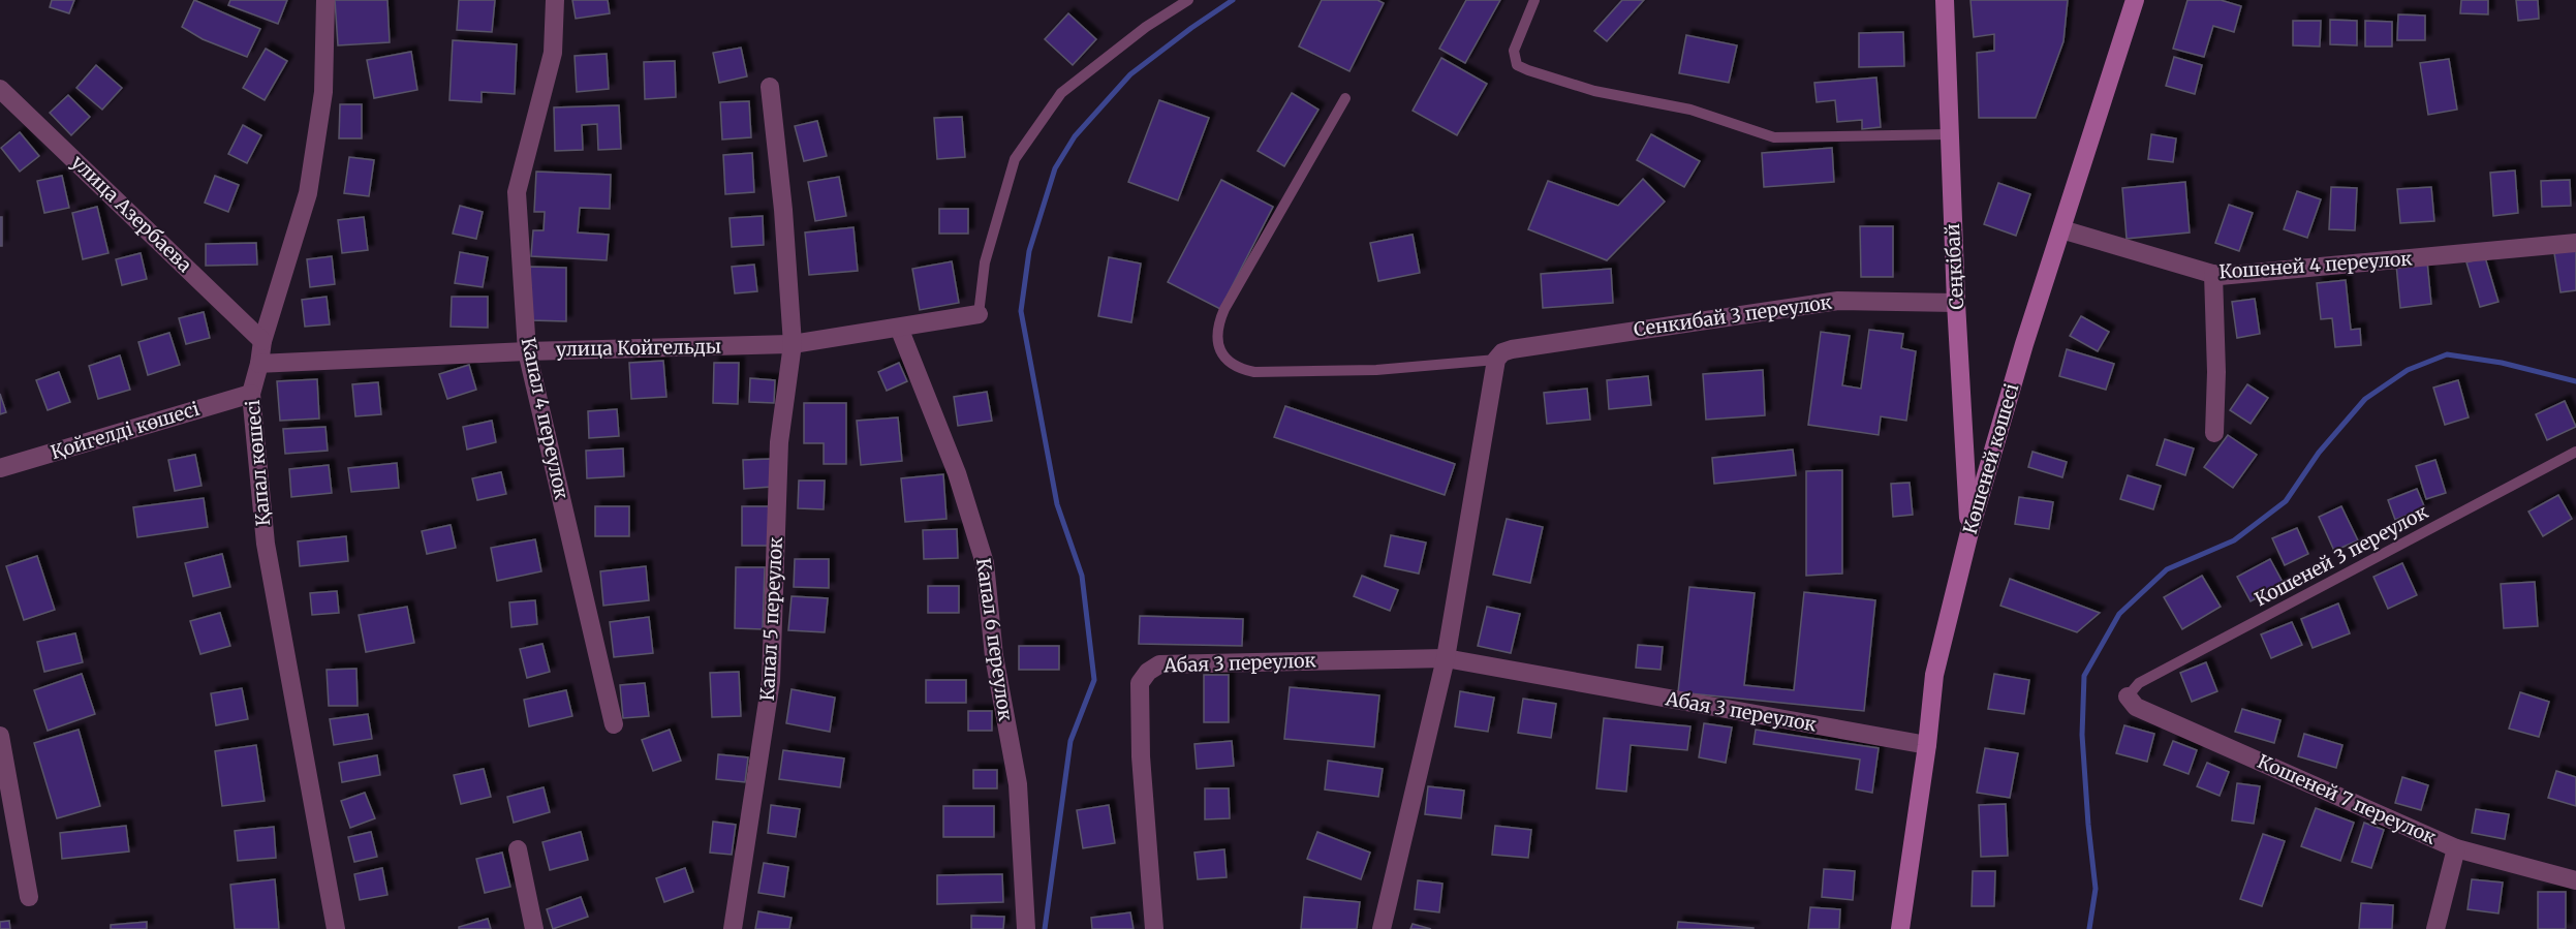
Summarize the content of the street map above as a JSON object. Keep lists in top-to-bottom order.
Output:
{
  "streets": {
    "main road": ["Сеңкібай", "Көшеней көшесі"],
    "street": [
      "улица Азербаева",
      "Кошеней 4 переулок",
      "Сенкибай 3 переулок",
      "улица Койгельды",
      "Капал 4 переулок",
      "Қойгелді көшесі",
      "Қапал көшесі",
      "Капал 5 переулок",
      "Капал 6 переулок",
      "Абая 3 переулок",
      "Кошеней 7 переулок"
    ],
    "lane": ["Кошеней 3 переулок"]
  },
  "crossings": [
    ["улица Азербаева", "Қапал көшесі"],
    ["Кошеней 4 переулок", "Көшеней көшесі"],
    ["Сеңкібай", "Сенкибай 3 переулок"],
    ["Сеңкібай", "Көшеней көшесі"],
    ["улица Койгельды", "Капал 4 переулок"],
    ["улица Койгельды", "Қапал көшесі"],
    ["улица Койгельды", "Капал 5 переулок"],
    ["улица Койгельды", "Капал 6 переулок"],
    ["Қойгелді көшесі", "Қапал көшесі"],
    ["Көшеней көшесі", "Абая 3 переулок"],
    ["Кошеней 3 переулок", "Кошеней 7 переулок"]
  ]
}
